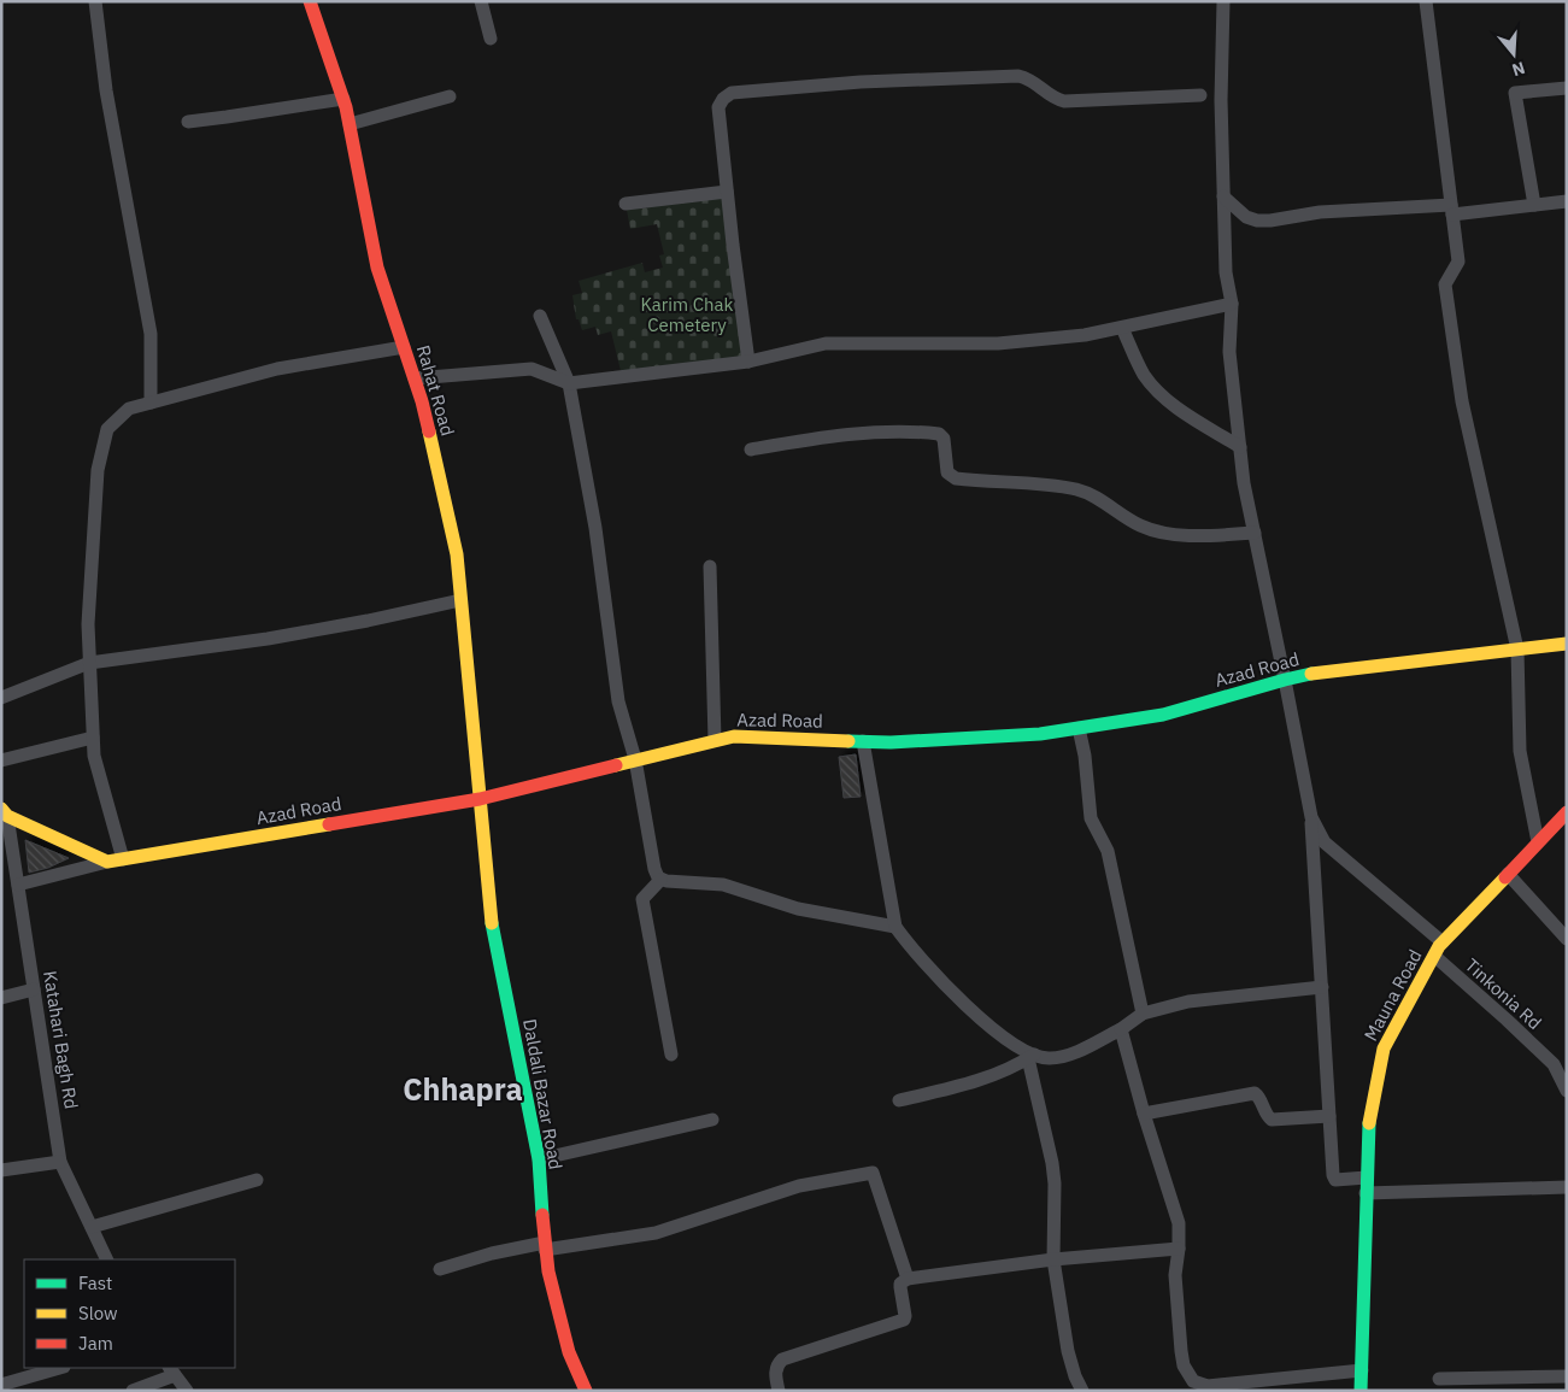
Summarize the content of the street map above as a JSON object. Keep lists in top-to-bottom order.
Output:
{
  "streets": {
    "street": [
      "Rahat Road",
      "Azad Road",
      "Tinkonia Rd",
      "Mauna Road",
      "Katahari Bagh Rd",
      "Daldali Bazar Road"
    ]
  },
  "crossings": [
    ["Rahat Road", "Azad Road"],
    ["Rahat Road", "Daldali Bazar Road"],
    ["Azad Road", "Daldali Bazar Road"],
    ["Tinkonia Rd", "Mauna Road"]
  ],
  "districts": ["Chhapra"],
  "parks": ["Karim Chak Cemetery"],
  "legend": ["Fast", "Slow", "Jam"],
  "north": "bottom"
}
